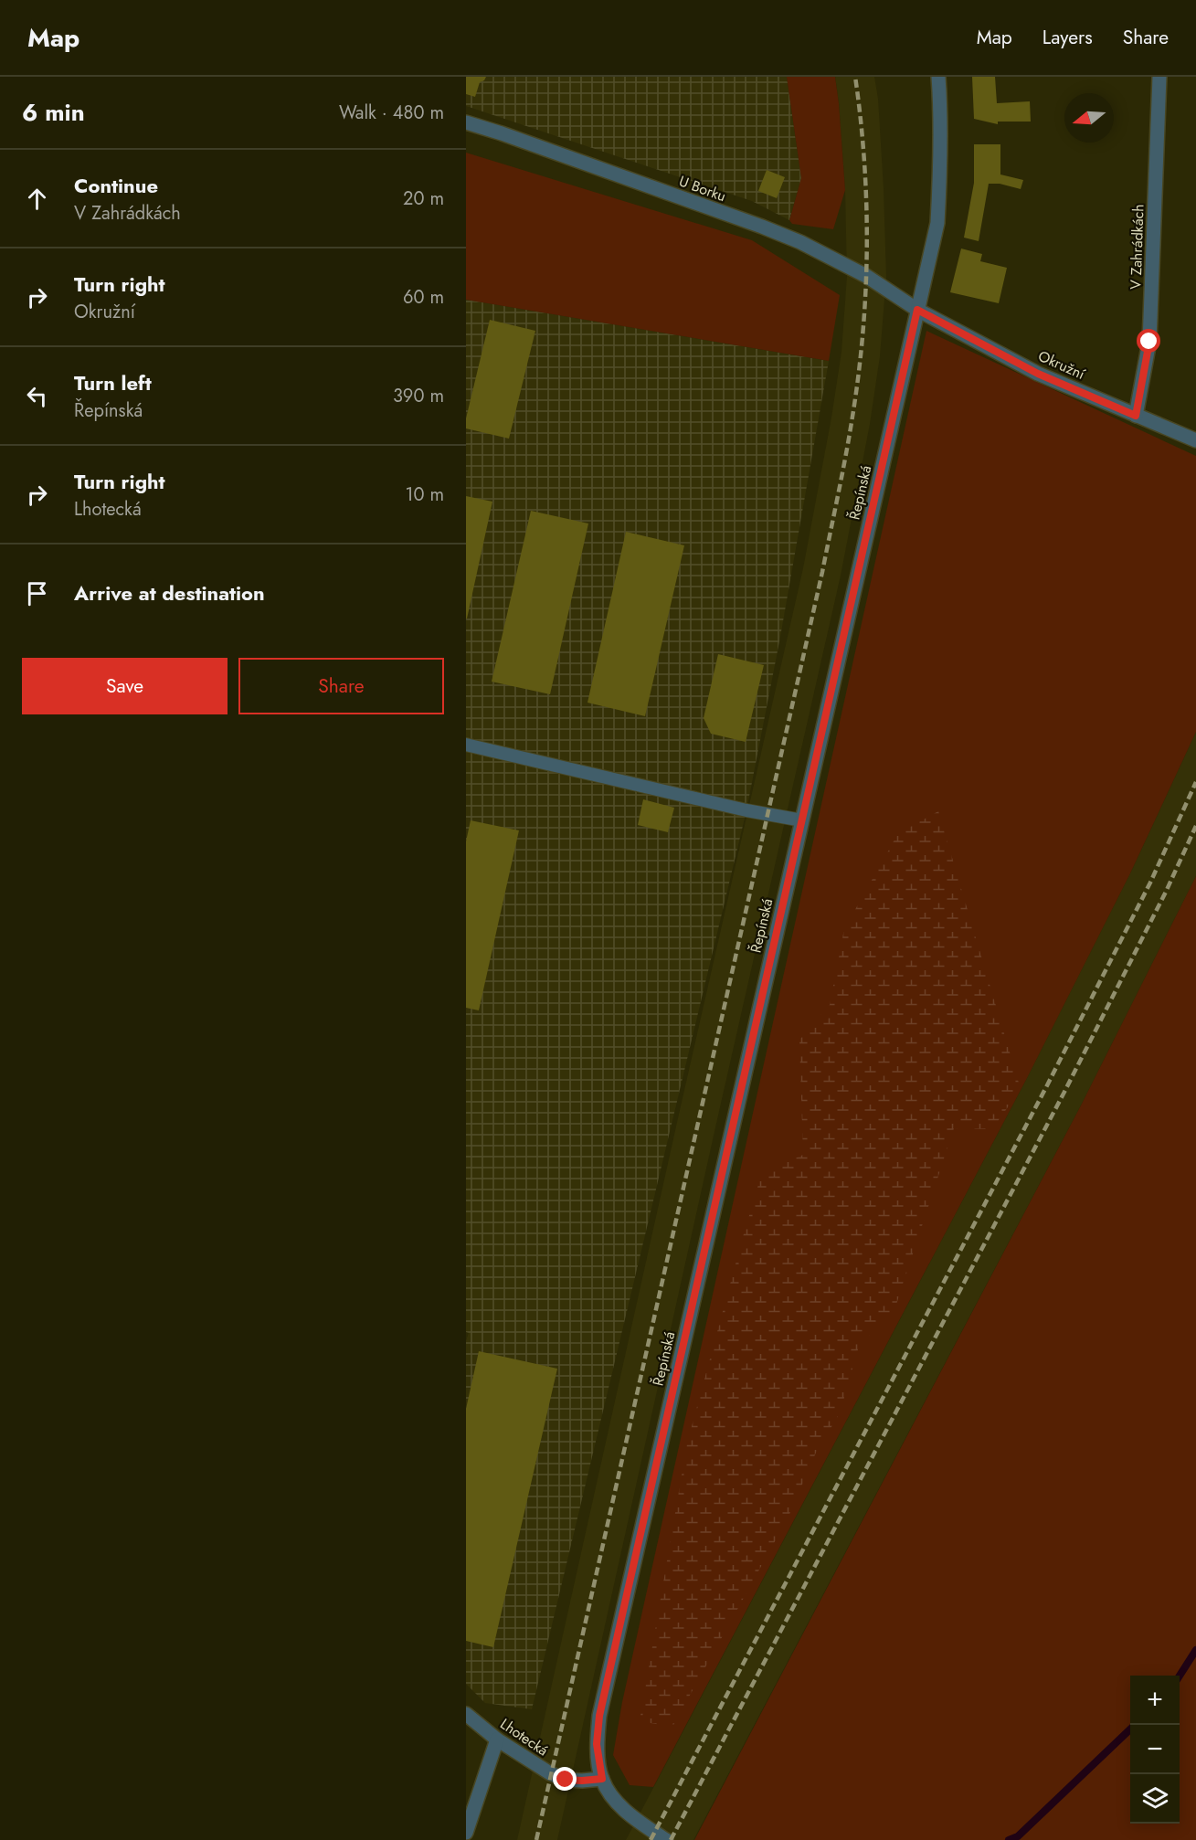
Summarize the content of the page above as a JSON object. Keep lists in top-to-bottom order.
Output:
{
  "streets": {
    "street": [
      "U Borku",
      "V Zahrádkách",
      "Okružní",
      "Řepínská",
      "Lhotecká"
    ]
  },
  "crossings": [
    ["U Borku", "Okružní"],
    ["U Borku", "Řepínská"],
    ["V Zahrádkách", "Okružní"],
    ["Okružní", "Řepínská"],
    ["Řepínská", "Lhotecká"]
  ],
  "north": "left",
  "page": {
    "header": "Map",
    "nav": ["Map", "Layers", "Share"],
    "heading": ["6 min", "Walk · 480 m"],
    "list": [
      ["Continue", "V Zahrádkách", "20 m"],
      ["Turn right", "Okružní", "60 m"],
      ["Turn left", "Řepínská", "390 m"],
      ["Turn right", "Lhotecká", "10 m"],
      "Arrive at destination"
    ],
    "buttons": ["Save", "Share"],
    "map_buttons": ["+", "−"]
  }
}
